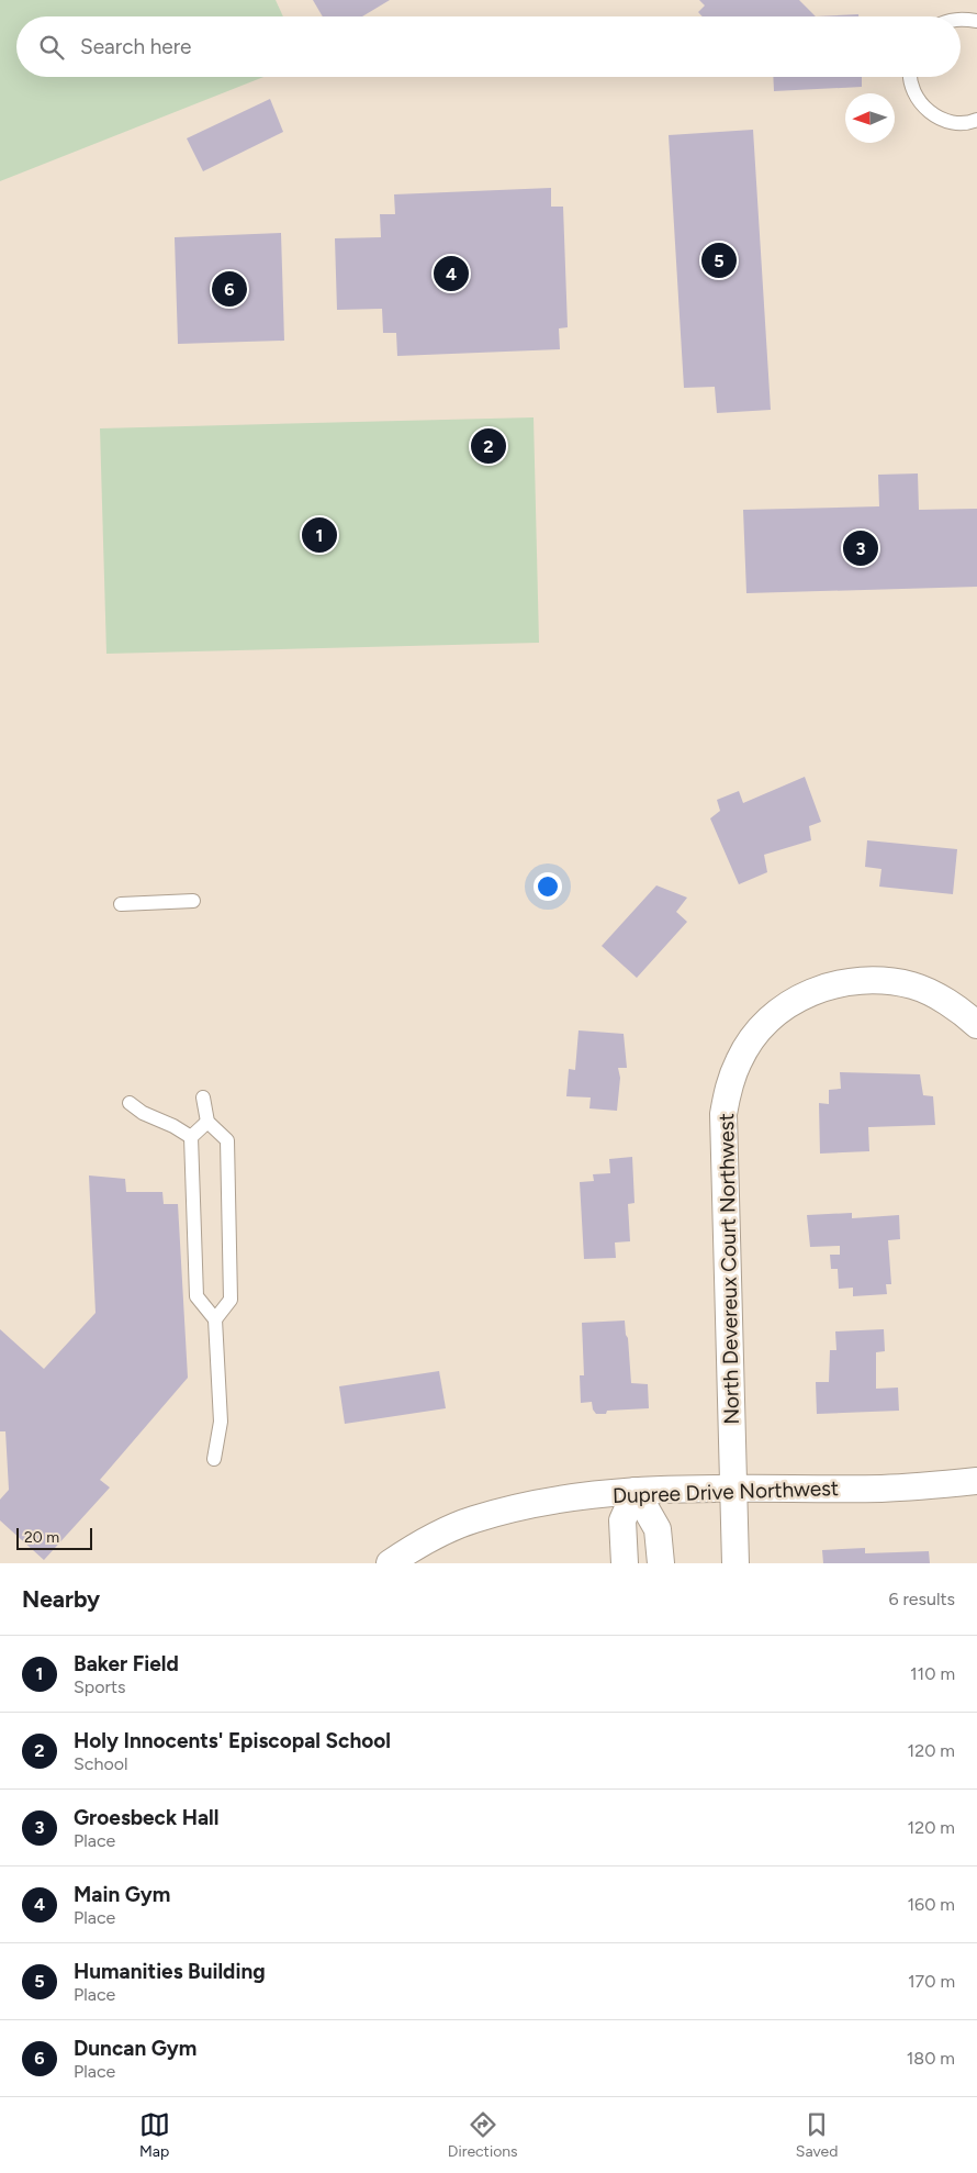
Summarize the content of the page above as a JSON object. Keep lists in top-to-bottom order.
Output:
{
  "streets": {
    "street": ["North Devereux Court Northwest", "Dupree Drive Northwest"]
  },
  "crossings": [
    ["North Devereux Court Northwest", "Dupree Drive Northwest"]
  ],
  "scale_bar": "20 m",
  "north": "left",
  "page": {
    "search": "Search here",
    "pins": [
      "5",
      "4",
      "6",
      "2",
      "1",
      "3"
    ],
    "scale": "20 m",
    "heading": ["Nearby", "6 results"],
    "list": [
      {
        "mark": "1",
        "name": "Baker Field",
        "note": "Sports",
        "value": "110 m"
      },
      {
        "mark": "2",
        "name": "Holy Innocents' Episcopal School",
        "note": "School",
        "value": "120 m"
      },
      {
        "mark": "3",
        "name": "Groesbeck Hall",
        "note": "Place",
        "value": "120 m"
      },
      {
        "mark": "4",
        "name": "Main Gym",
        "note": "Place",
        "value": "160 m"
      },
      {
        "mark": "5",
        "name": "Humanities Building",
        "note": "Place",
        "value": "170 m"
      },
      {
        "mark": "6",
        "name": "Duncan Gym",
        "note": "Place",
        "value": "180 m"
      }
    ],
    "nav": ["Map", "Directions", "Saved"]
  }
}
